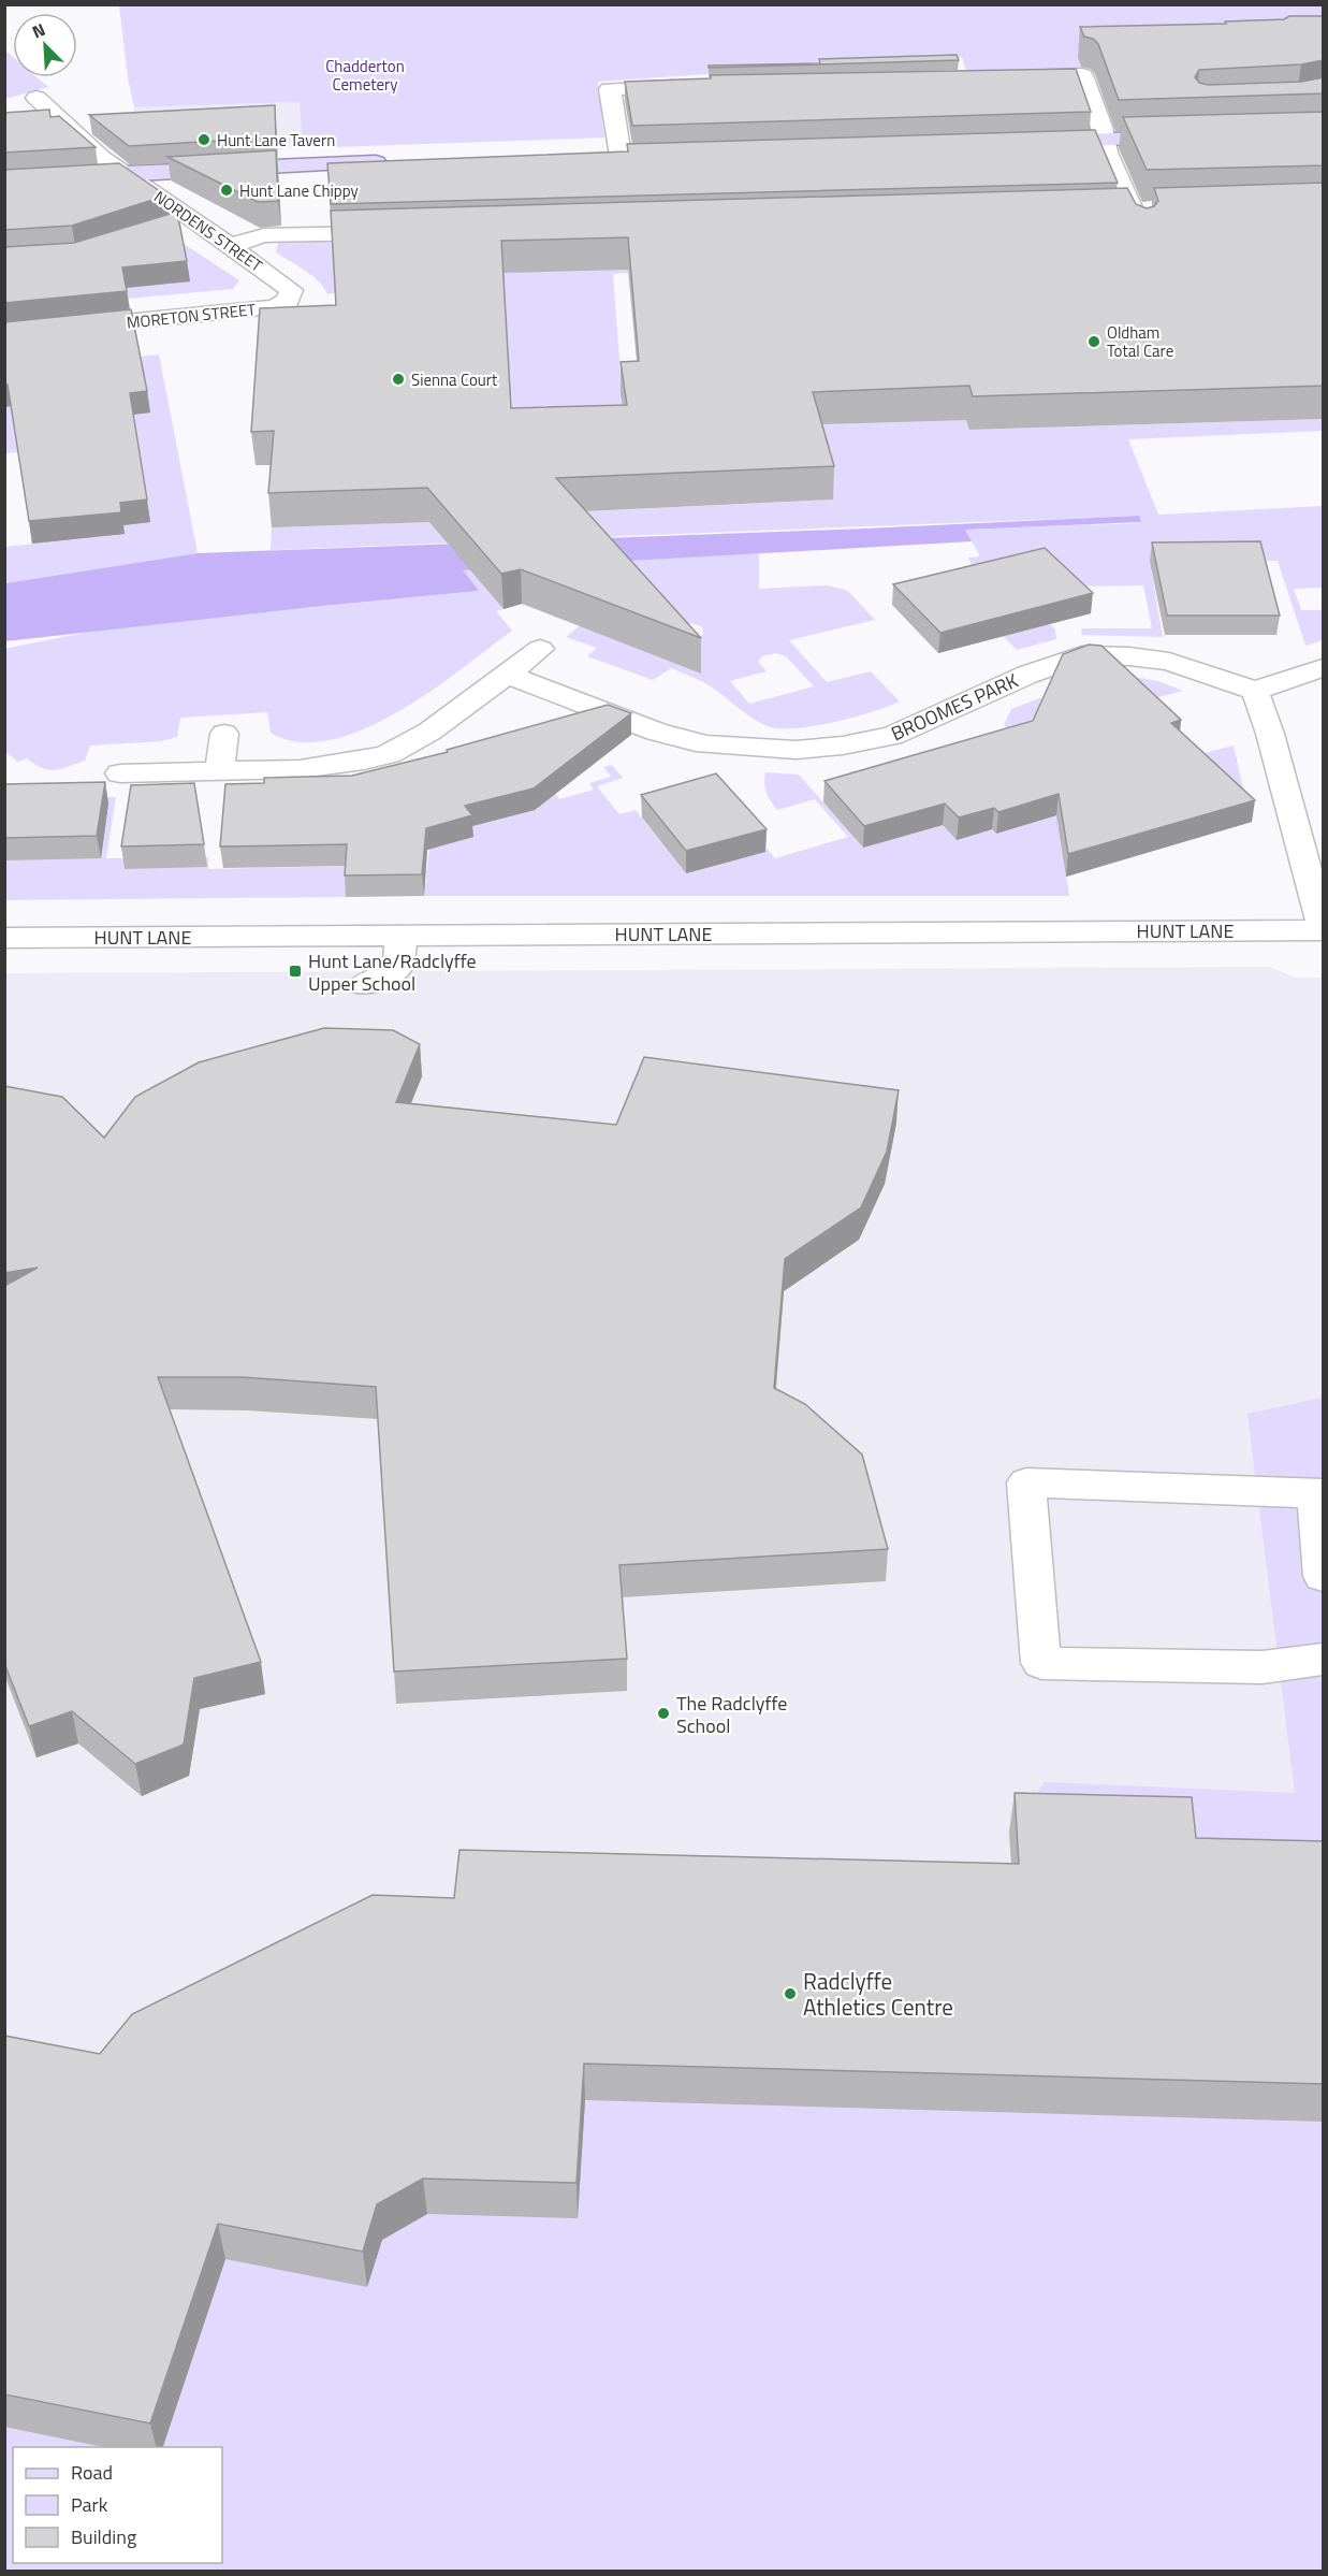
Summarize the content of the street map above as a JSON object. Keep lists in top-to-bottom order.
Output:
{
  "streets": {
    "street": [
      "NORDENS STREET",
      "MORETON STREET",
      "BROOMES PARK",
      "HUNT LANE"
    ]
  },
  "crossings": [
    ["NORDENS STREET", "MORETON STREET"]
  ],
  "parks": ["Chadderton Cemetery"],
  "places": {
    "other": [
      "Hunt Lane Tavern",
      "Hunt Lane Chippy",
      "Oldham Total Care",
      "Sienna Court",
      "The Radclyffe School",
      "Radclyffe Athletics Centre"
    ],
    "transit": ["Hunt Lane/Radclyffe Upper School"]
  },
  "legend": ["Road", "Park", "Building"],
  "north": "top left"
}
